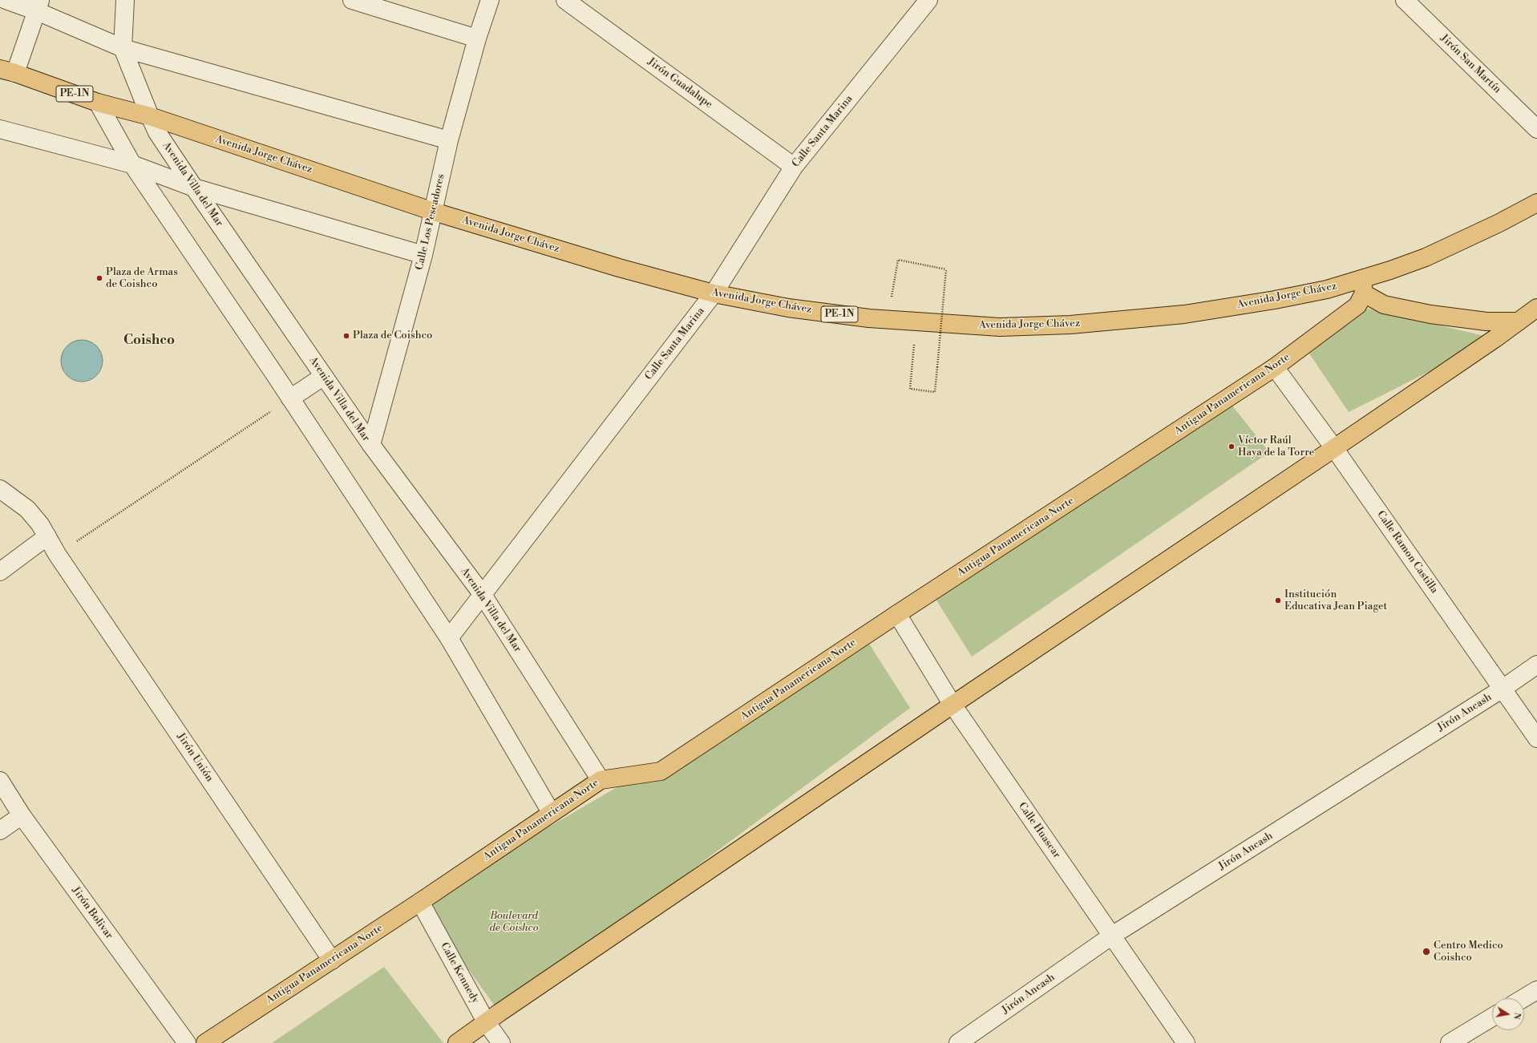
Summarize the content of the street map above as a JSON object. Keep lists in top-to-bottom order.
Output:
{
  "streets": {
    "main road": ["PE-1N", "Avenida Jorge Chávez", "Antigua Panamericana Norte"],
    "street": [
      "Jirón San Martín",
      "Jirón Guadalupe",
      "Calle Santa Marina",
      "Avenida Villa del Mar",
      "Calle Los Pescadores",
      "Calle Ramon Castilla",
      "Jirón Ancash",
      "Jirón Unión",
      "Calle Huascar",
      "Jirón Bolivar",
      "Calle Kennedy"
    ]
  },
  "crossings": [
    ["Jirón Guadalupe", "Calle Santa Marina"],
    ["Calle Santa Marina", "Avenida Jorge Chávez"],
    ["Calle Santa Marina", "Avenida Villa del Mar"],
    ["Avenida Jorge Chávez", "Avenida Villa del Mar"],
    ["Avenida Jorge Chávez", "Calle Los Pescadores"],
    ["Avenida Jorge Chávez", "Antigua Panamericana Norte"],
    ["Avenida Villa del Mar", "Calle Los Pescadores"],
    ["Avenida Villa del Mar", "Antigua Panamericana Norte"],
    ["Antigua Panamericana Norte", "Calle Ramon Castilla"],
    ["Antigua Panamericana Norte", "Jirón Unión"],
    ["Antigua Panamericana Norte", "Calle Huascar"],
    ["Antigua Panamericana Norte", "Calle Kennedy"],
    ["Calle Ramon Castilla", "Jirón Ancash"],
    ["Jirón Ancash", "Calle Huascar"]
  ],
  "districts": ["Coishco"],
  "parks": ["Boulevard de Coishco"],
  "places": [
    "Plaza de Armas de Coishco",
    "Plaza de Coishco",
    "Víctor Raúl Haya de la Torre",
    "Institución Educativa Jean Piaget",
    "Centro Medico Coishco"
  ],
  "north": "right"
}
